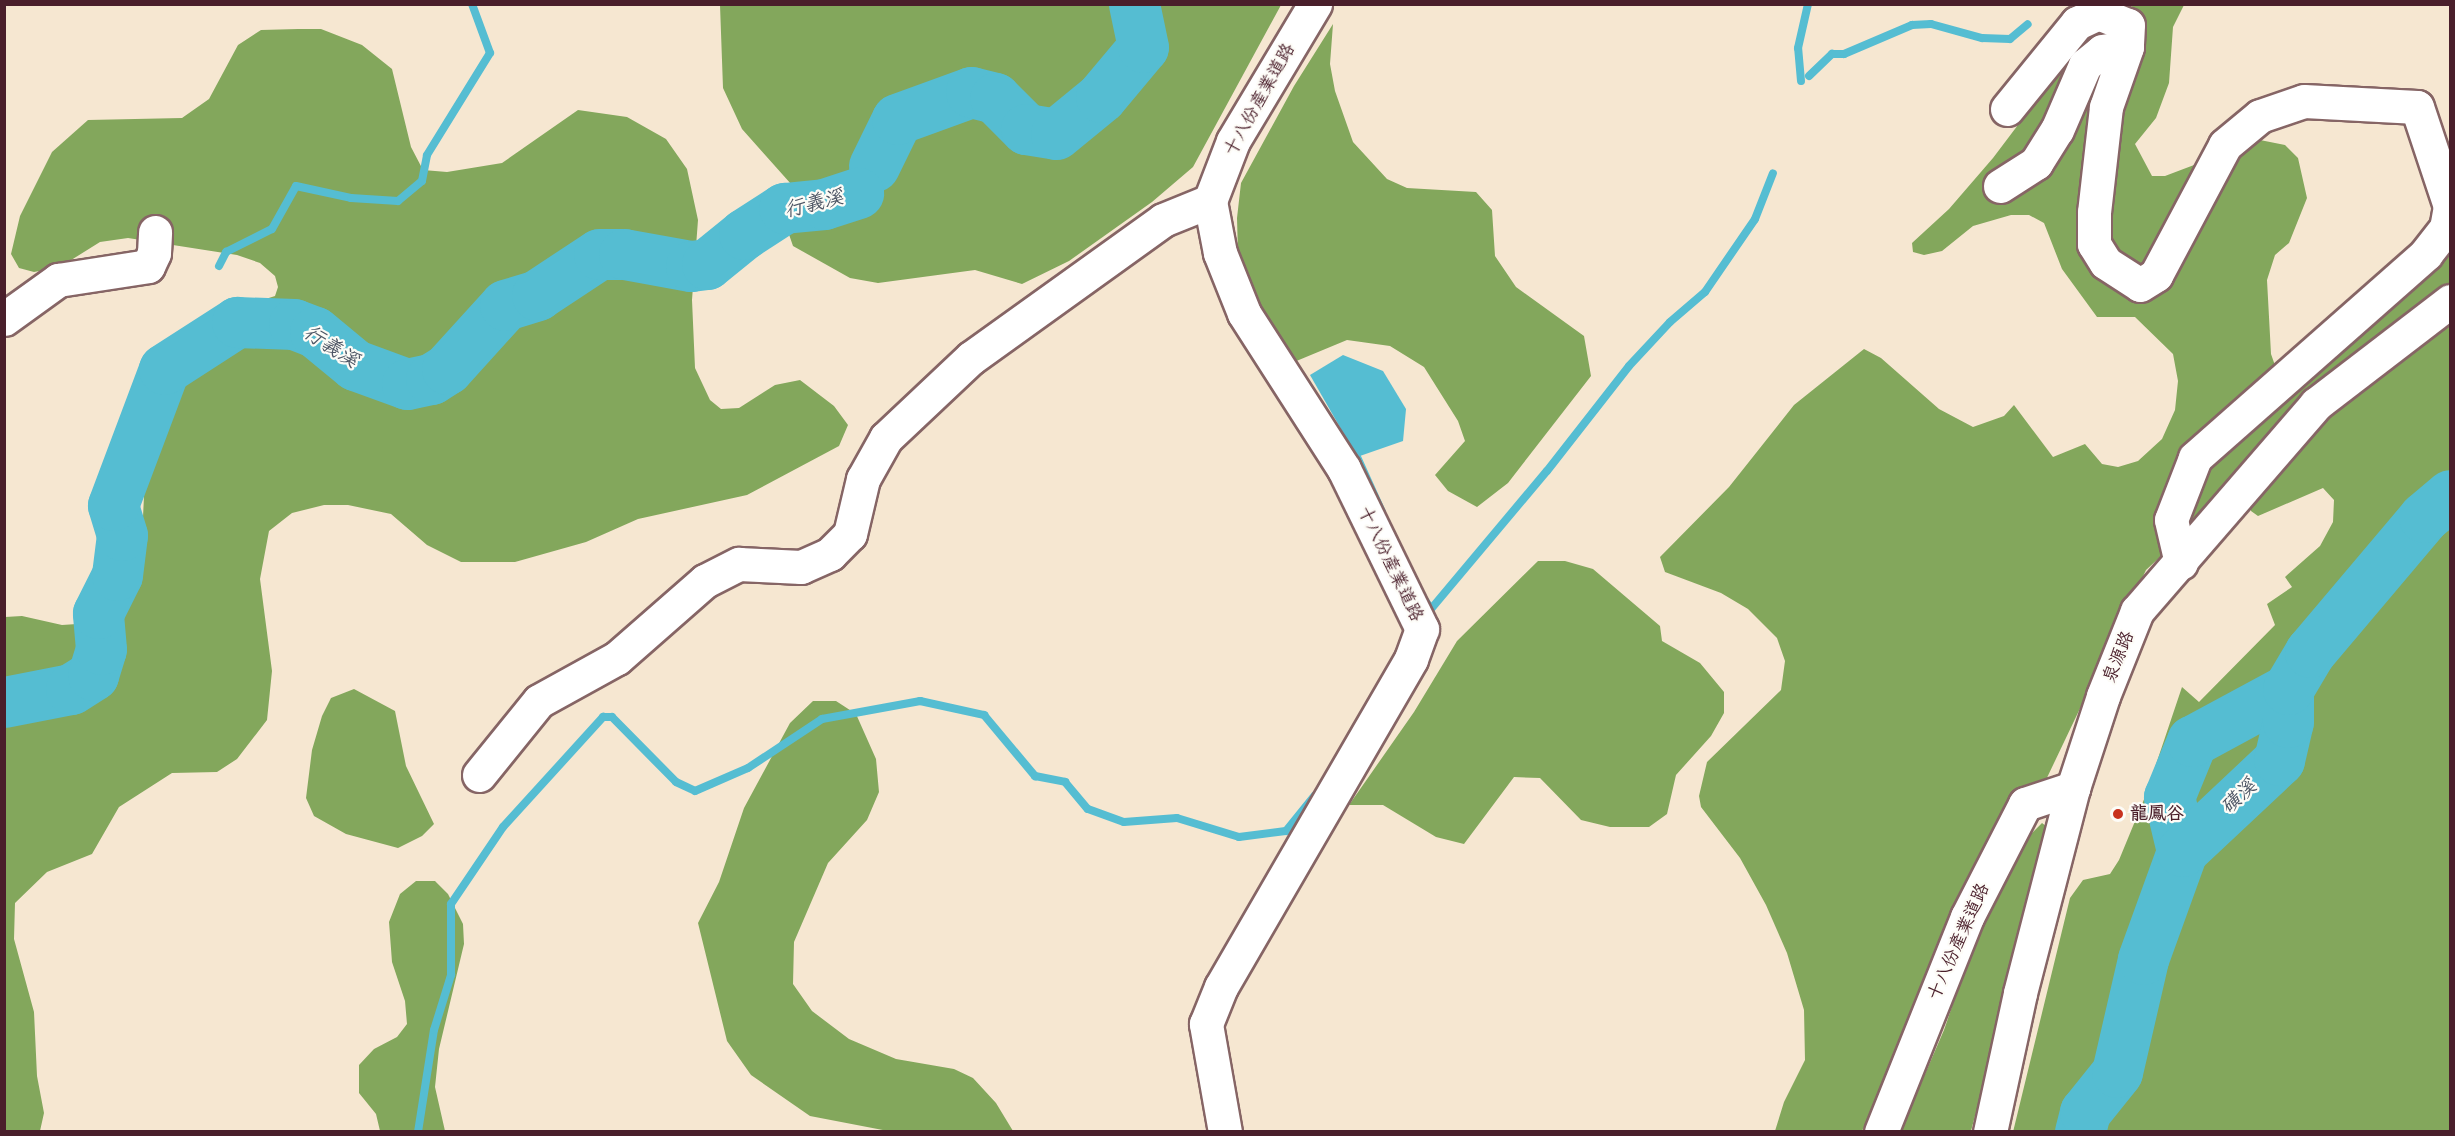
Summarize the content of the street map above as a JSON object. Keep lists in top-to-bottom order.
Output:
{
  "streets": {
    "street": ["十八份產業道路", "泉源路"]
  },
  "crossings": [
    ["十八份產業道路", "泉源路"]
  ],
  "water": ["行義溪", "磺溪"],
  "places": ["龍鳳谷"]
}
